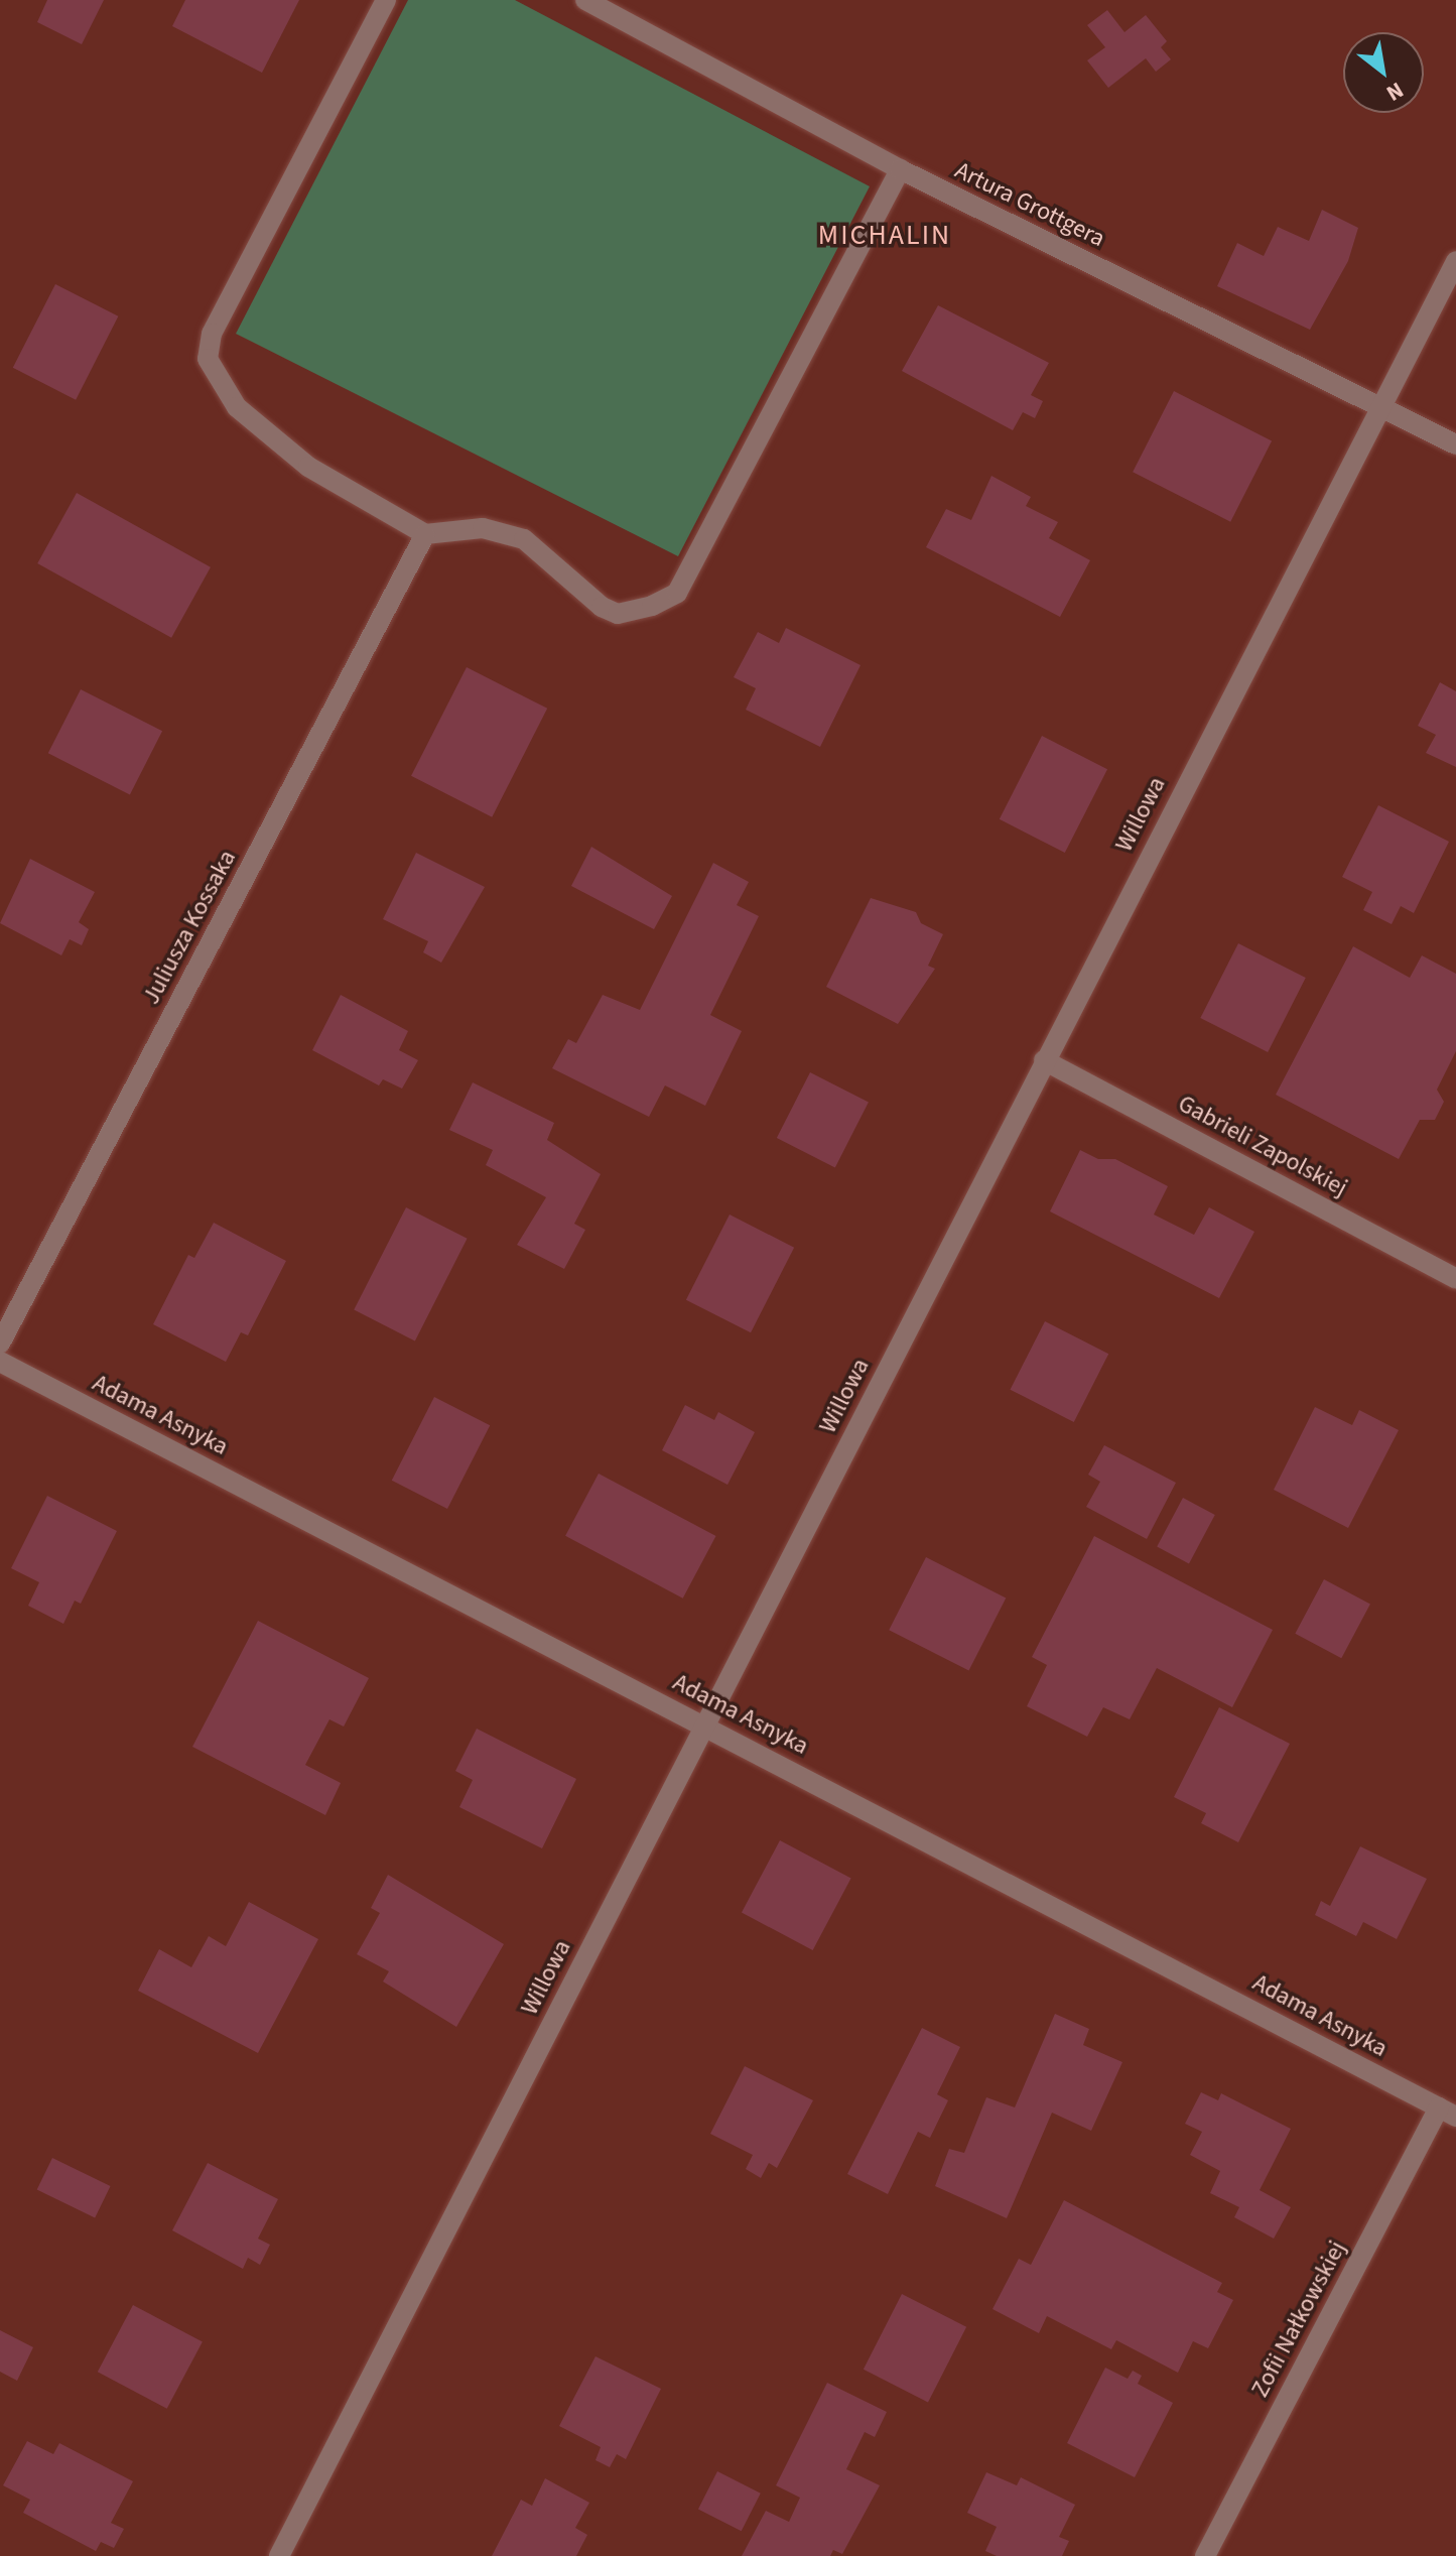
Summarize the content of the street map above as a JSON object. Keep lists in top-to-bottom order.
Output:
{
  "streets": {
    "street": [
      "Artura Grottgera",
      "Willowa",
      "Juliusza Kossaka",
      "Gabrieli Zapolskiej",
      "Adama Asnyka",
      "Zofii Nałkowskiej"
    ]
  },
  "crossings": [
    ["Artura Grottgera", "Willowa"],
    ["Willowa", "Gabrieli Zapolskiej"],
    ["Willowa", "Adama Asnyka"],
    ["Adama Asnyka", "Zofii Nałkowskiej"]
  ],
  "districts": ["MICHALIN"],
  "north": "bottom right"
}
